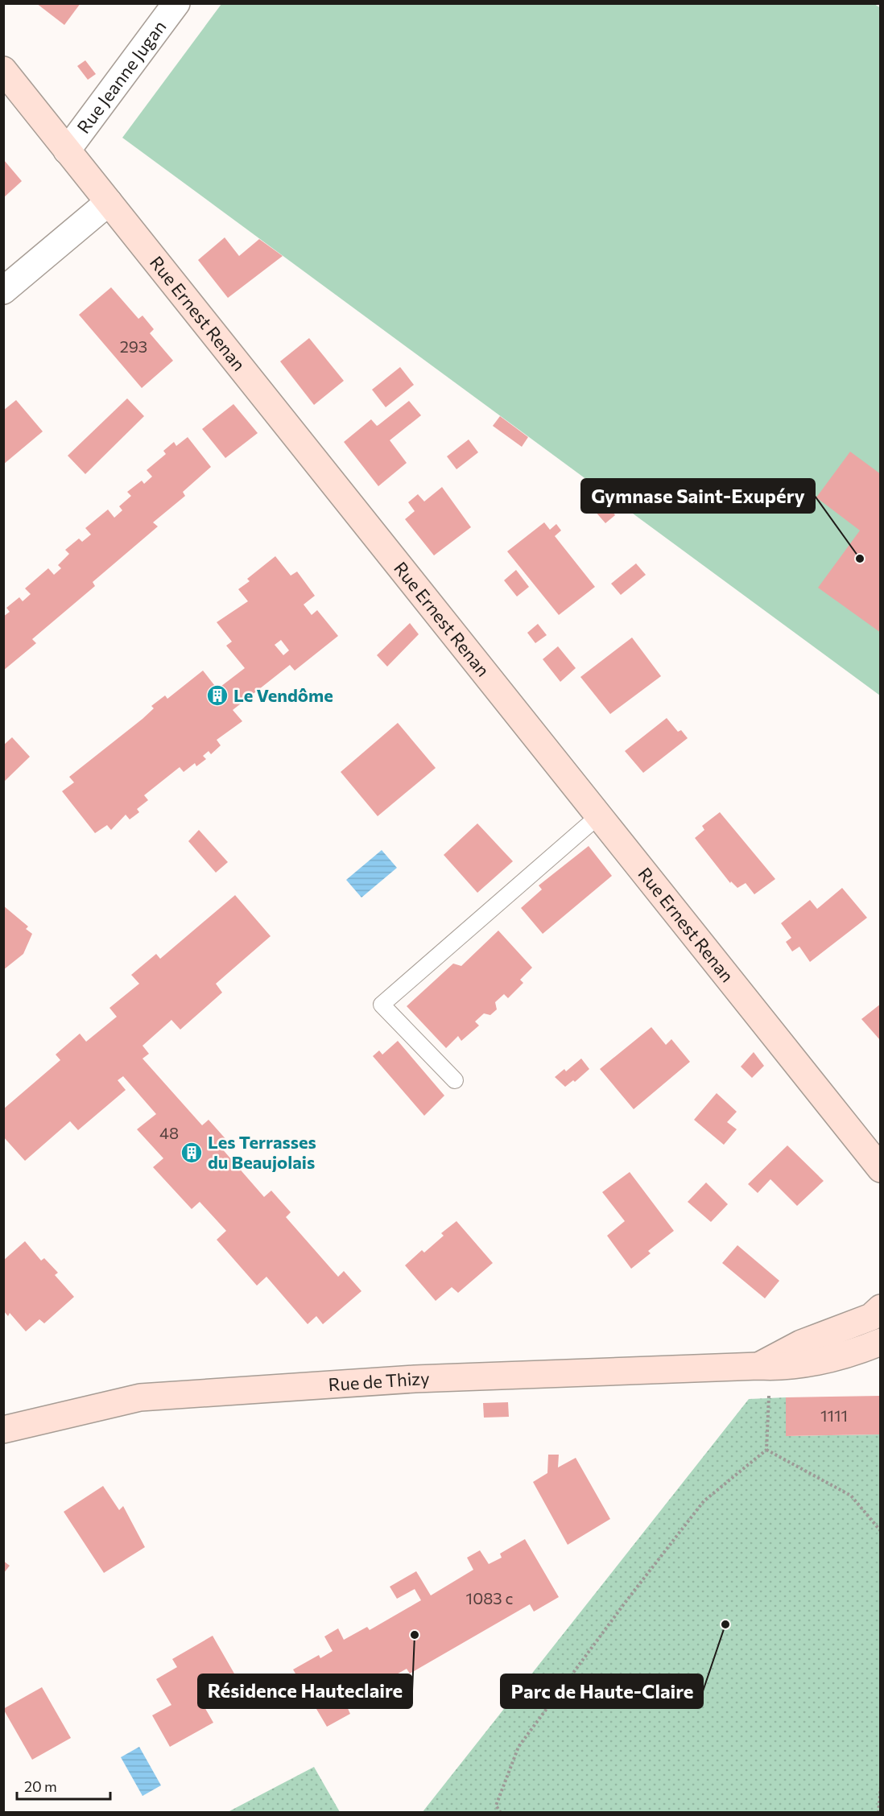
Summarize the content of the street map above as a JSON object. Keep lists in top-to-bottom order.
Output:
{
  "streets": {
    "main road": ["Rue Ernest Renan", "Rue de Thizy"],
    "street": ["Rue Jeanne Jugan"]
  },
  "crossings": [
    ["Rue Jeanne Jugan", "Rue Ernest Renan"]
  ],
  "places": {
    "other": ["Gymnase Saint-Exupéry", "Parc de Haute-Claire", "Résidence Hauteclaire"],
    "building": ["Le Vendôme", "Les Terrasses du Beaujolais"]
  },
  "house_numbers": [
    "293",
    "48",
    "1111",
    "1083 c"
  ],
  "scale_bar": "20 m"
}
